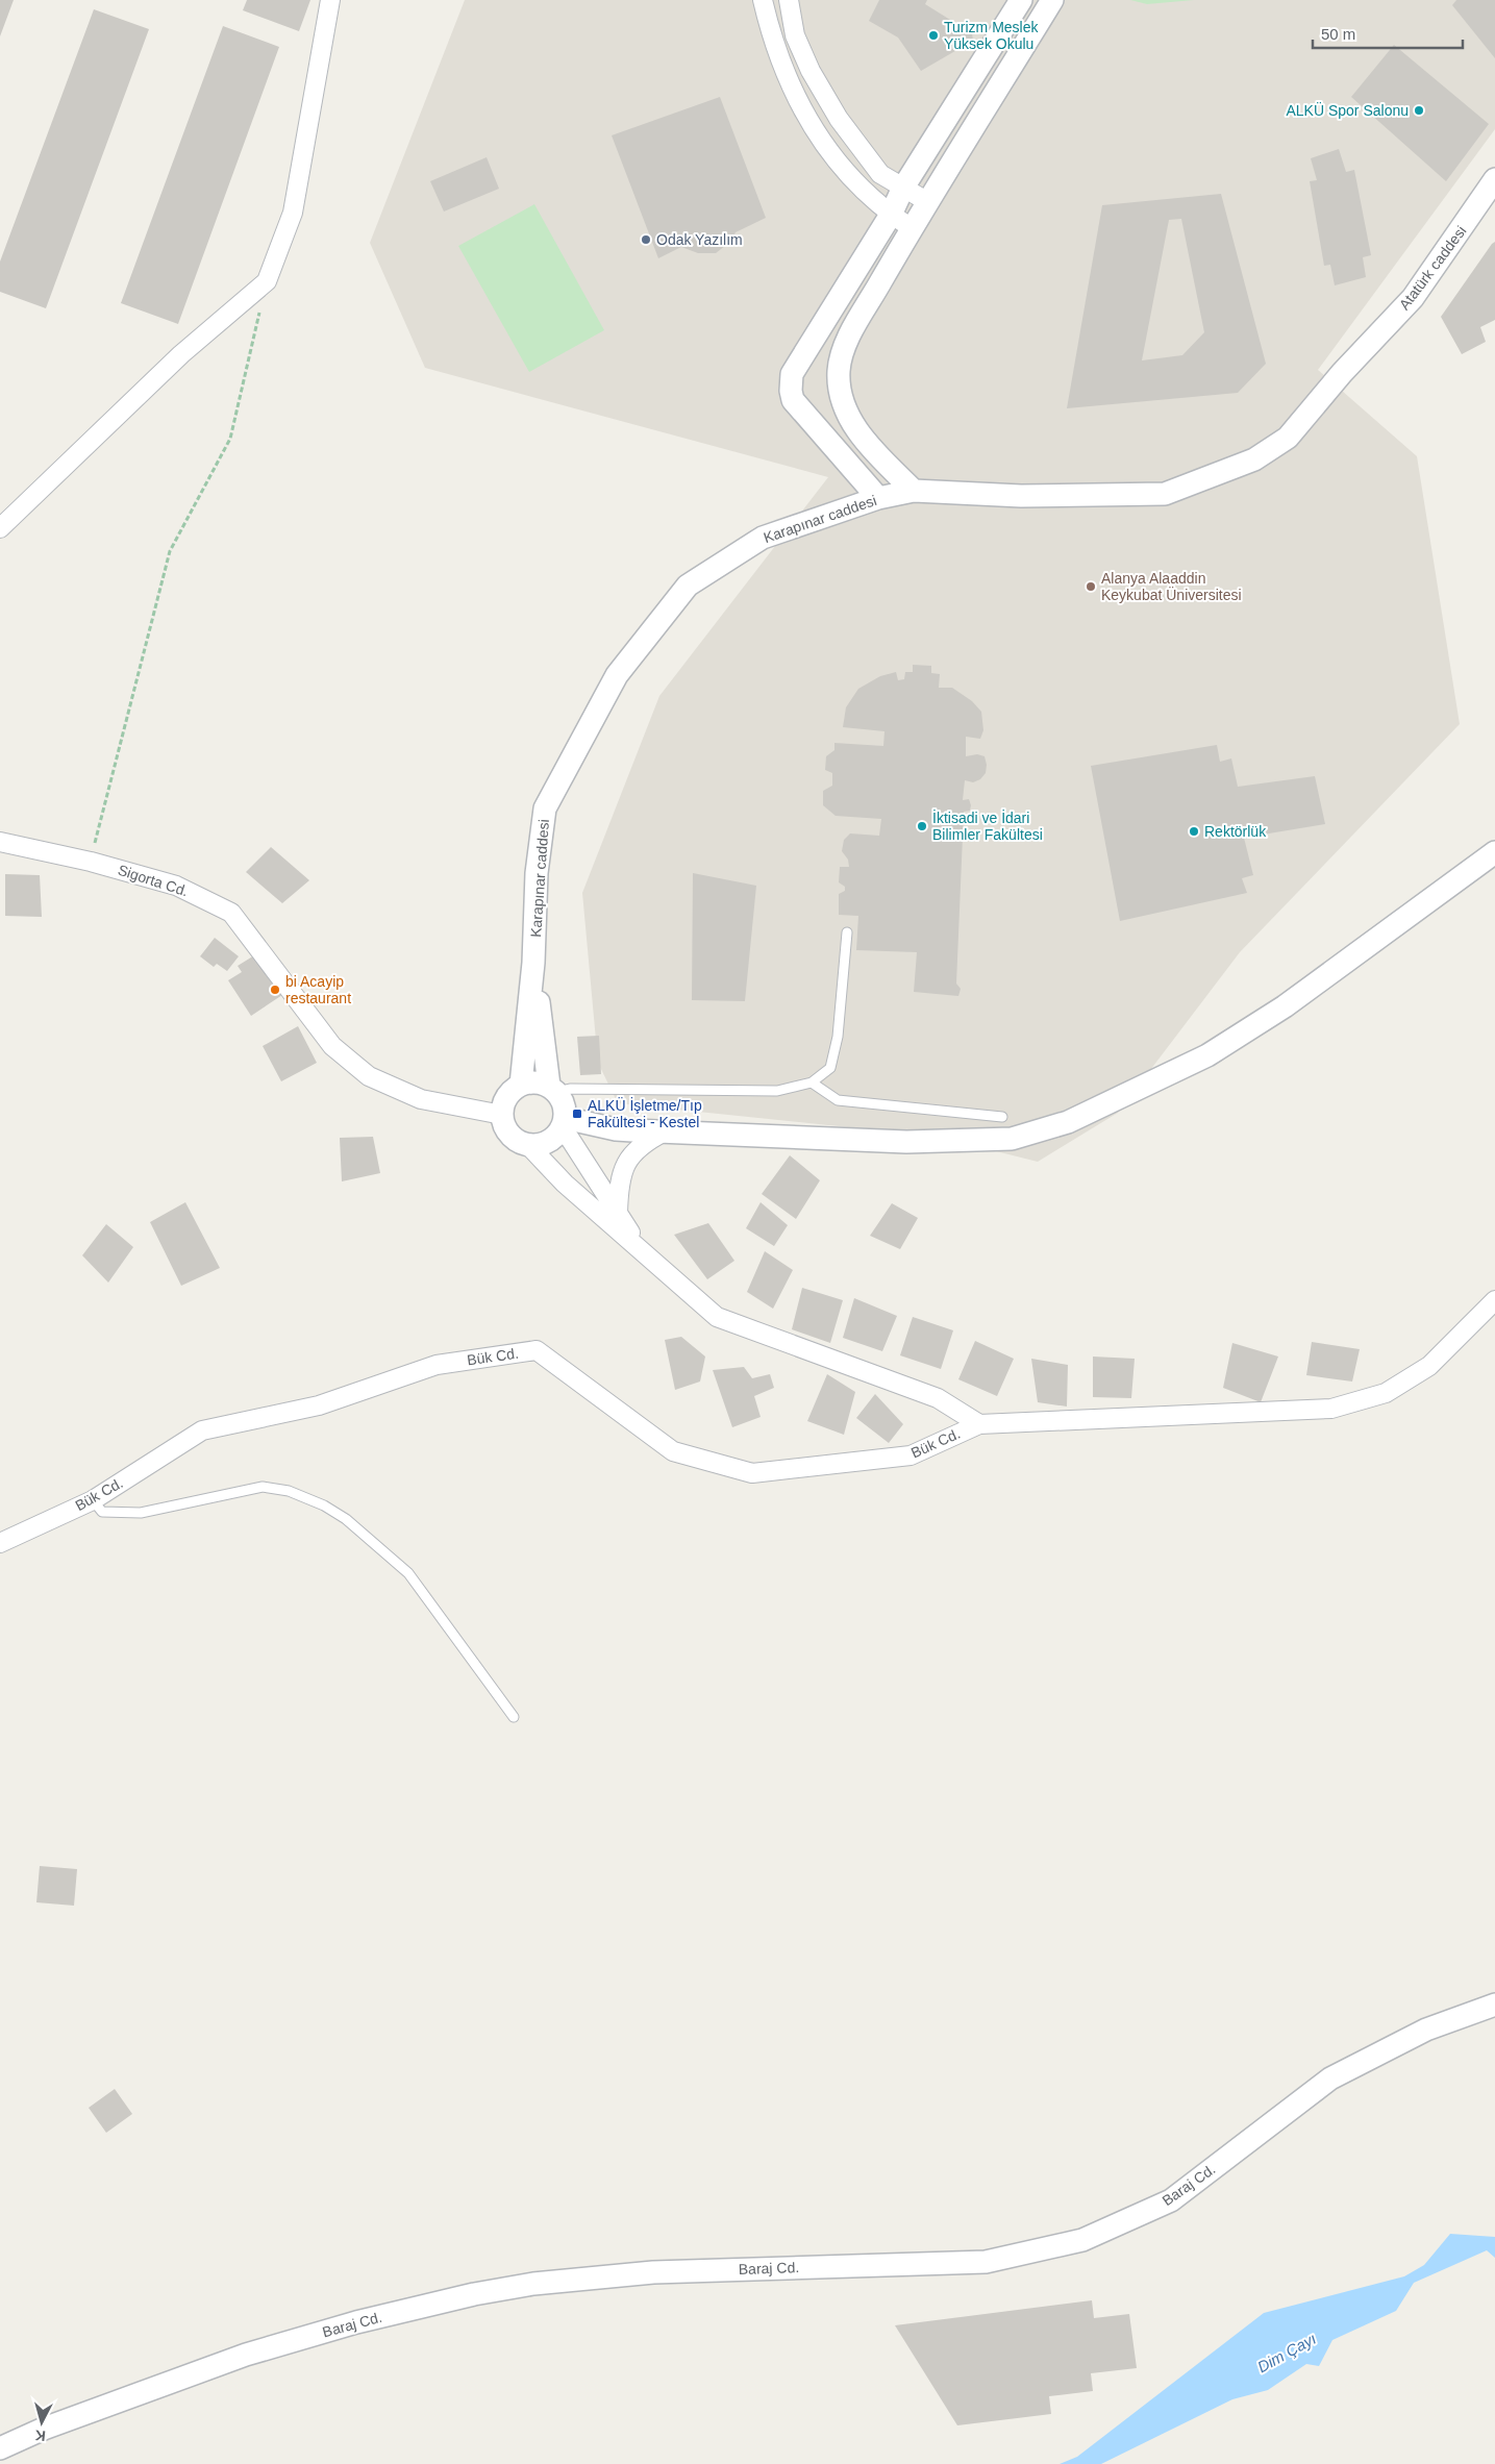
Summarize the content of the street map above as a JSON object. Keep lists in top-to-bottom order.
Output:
{
  "streets": {
    "street": [
      "Atatürk caddesi",
      "Karapınar caddesi",
      "Sigorta Cd.",
      "Bük Cd.",
      "Baraj Cd."
    ]
  },
  "crossings": [
    ["Atatürk caddesi", "Karapınar caddesi"],
    ["Karapınar caddesi", "Sigorta Cd."]
  ],
  "water": ["Dim Çayı"],
  "places": {
    "other": [
      "Turizm Meslek Yüksek Okulu",
      "ALKÜ Spor Salonu",
      "Odak Yazılım",
      "Alanya Alaaddin Keykubat Üniversitesi",
      "İktisadi ve İdari Bilimler Fakültesi",
      "Rektörlük",
      "bi Acayip restaurant"
    ],
    "transit": ["ALKÜ İşletme/Tıp Fakültesi - Kestel"]
  },
  "scale_bar": "50 m",
  "north": "bottom"
}
